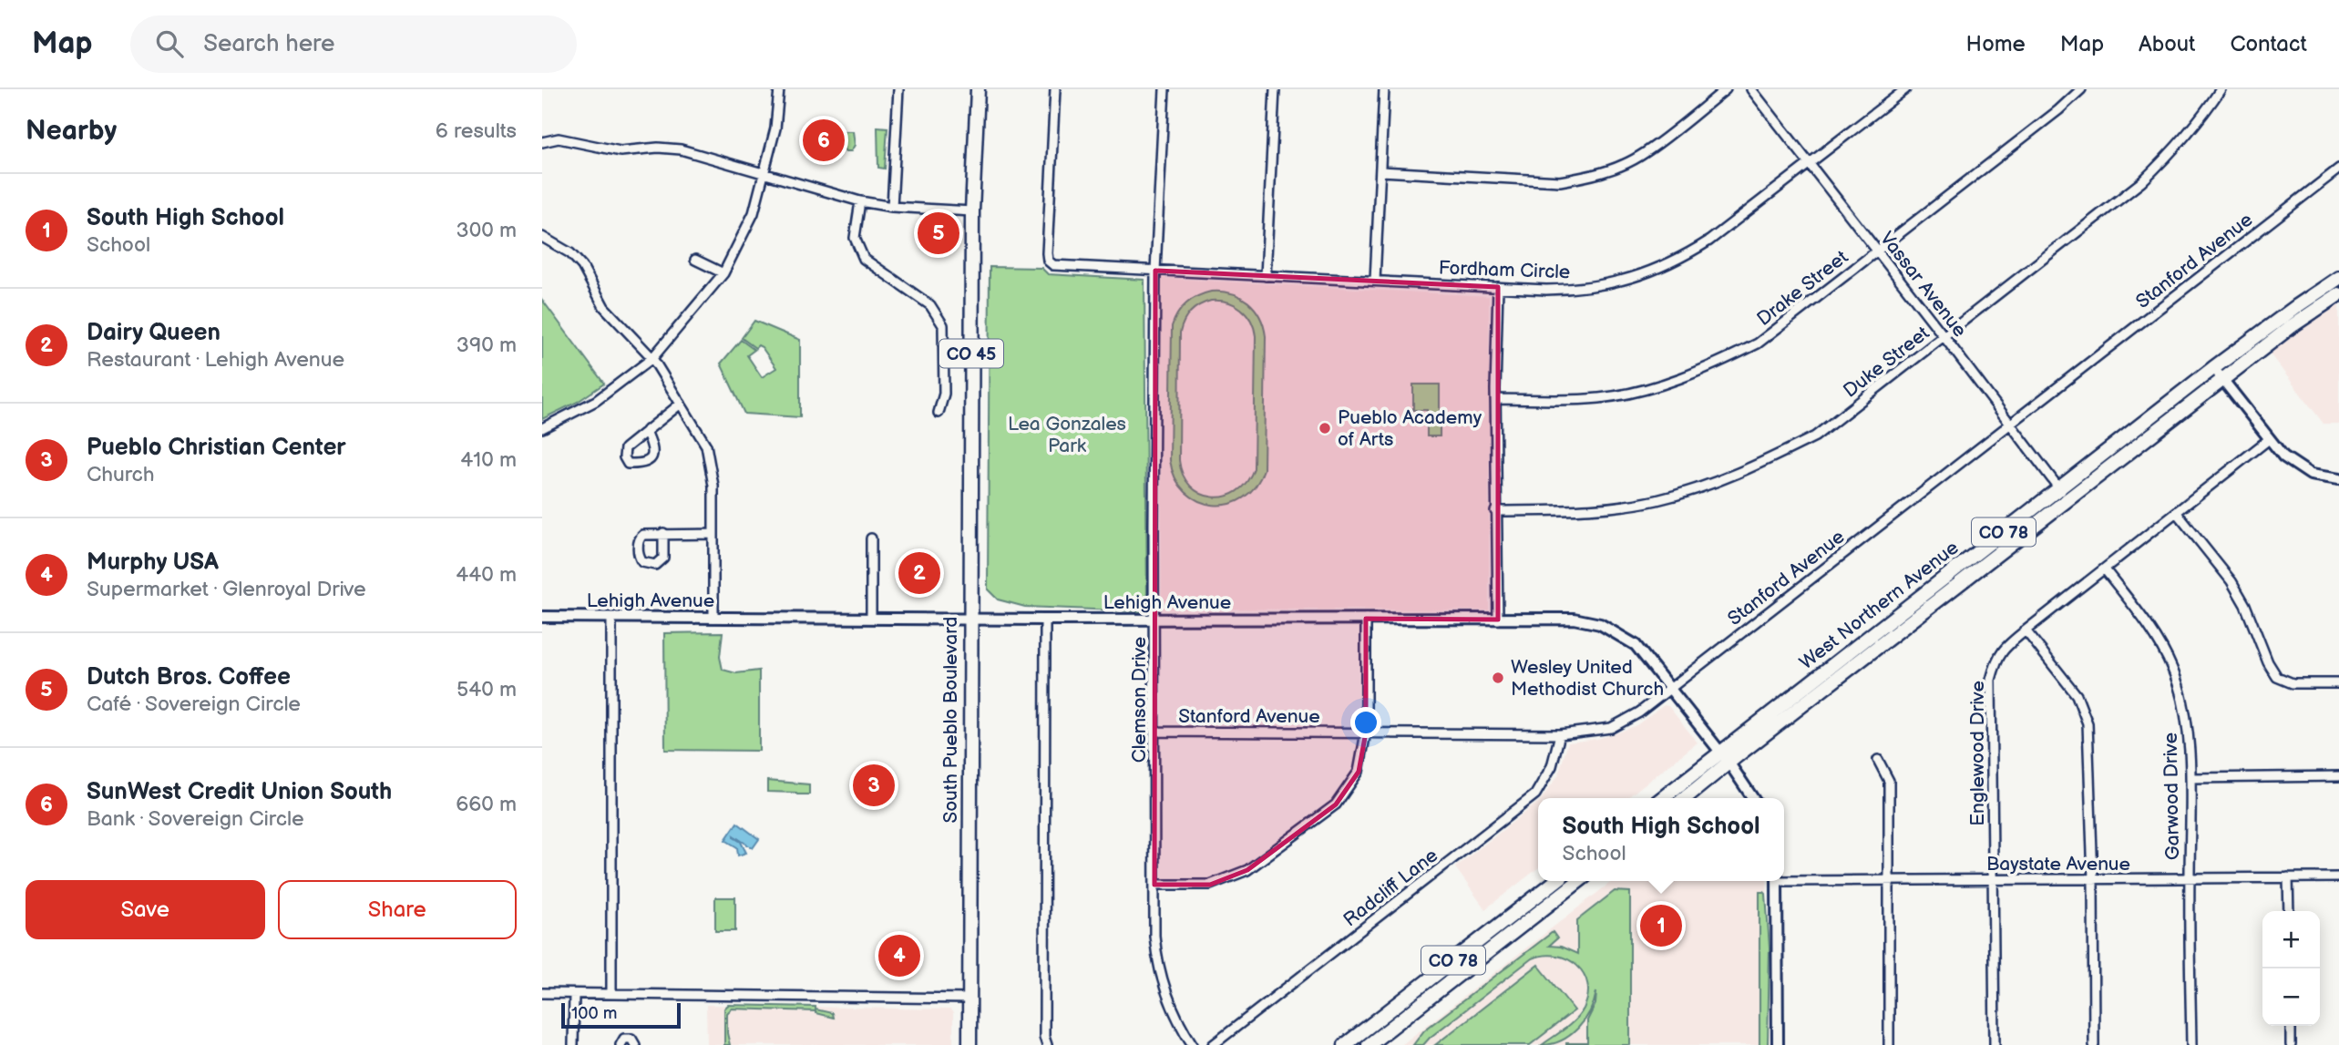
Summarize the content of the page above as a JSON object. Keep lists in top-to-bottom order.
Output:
{
  "streets": {
    "main road": [
      "CO 45",
      "CO 78",
      "West Northern Avenue",
      "South Pueblo Boulevard"
    ],
    "street": [
      "Stanford Avenue",
      "Fordham Circle",
      "Vassar Avenue",
      "Drake Street",
      "Duke Street",
      "Lehigh Avenue",
      "Clemson Drive",
      "Englewood Drive",
      "Garwood Drive",
      "Baystate Avenue",
      "Radcliff Lane"
    ]
  },
  "crossings": [
    ["Stanford Avenue", "Vassar Avenue"],
    ["Stanford Avenue", "Lehigh Avenue"],
    ["Stanford Avenue", "Clemson Drive"],
    ["Stanford Avenue", "Radcliff Lane"],
    ["Fordham Circle", "Vassar Avenue"],
    ["Fordham Circle", "Clemson Drive"],
    ["Vassar Avenue", "Drake Street"],
    ["Vassar Avenue", "Duke Street"],
    ["Vassar Avenue", "West Northern Avenue"],
    ["Lehigh Avenue", "West Northern Avenue"],
    ["Lehigh Avenue", "Clemson Drive"],
    ["Lehigh Avenue", "South Pueblo Boulevard"],
    ["Englewood Drive", "Garwood Drive"],
    ["Englewood Drive", "Baystate Avenue"],
    ["Garwood Drive", "Baystate Avenue"]
  ],
  "parks": ["Lea Gonzales Park"],
  "places": ["Pueblo Academy of Arts", "Wesley United Methodist Church"],
  "scale_bar": "100 m",
  "page": {
    "header": "Map",
    "search": "Search here",
    "nav": [
      "Home",
      "Map",
      "About",
      "Contact"
    ],
    "heading": ["Nearby", "6 results"],
    "pins": [
      "6",
      "5",
      "2",
      "3",
      "1",
      "4"
    ],
    "list": [
      {
        "mark": "1",
        "name": "South High School",
        "note": "School",
        "value": "300 m"
      },
      {
        "mark": "2",
        "name": "Dairy Queen",
        "note": "Restaurant · Lehigh Avenue",
        "value": "390 m"
      },
      {
        "mark": "3",
        "name": "Pueblo Christian Center",
        "note": "Church",
        "value": "410 m"
      },
      {
        "mark": "4",
        "name": "Murphy USA",
        "note": "Supermarket · Glenroyal Drive",
        "value": "440 m"
      },
      {
        "mark": "5",
        "name": "Dutch Bros. Coffee",
        "note": "Café · Sovereign Circle",
        "value": "540 m"
      },
      {
        "mark": "6",
        "name": "SunWest Credit Union South",
        "note": "Bank · Sovereign Circle",
        "value": "660 m"
      }
    ],
    "popup": ["South High School", "School"],
    "buttons": ["Save", "Share"],
    "map_buttons": ["+", "−"],
    "scale": "100 m"
  }
}
